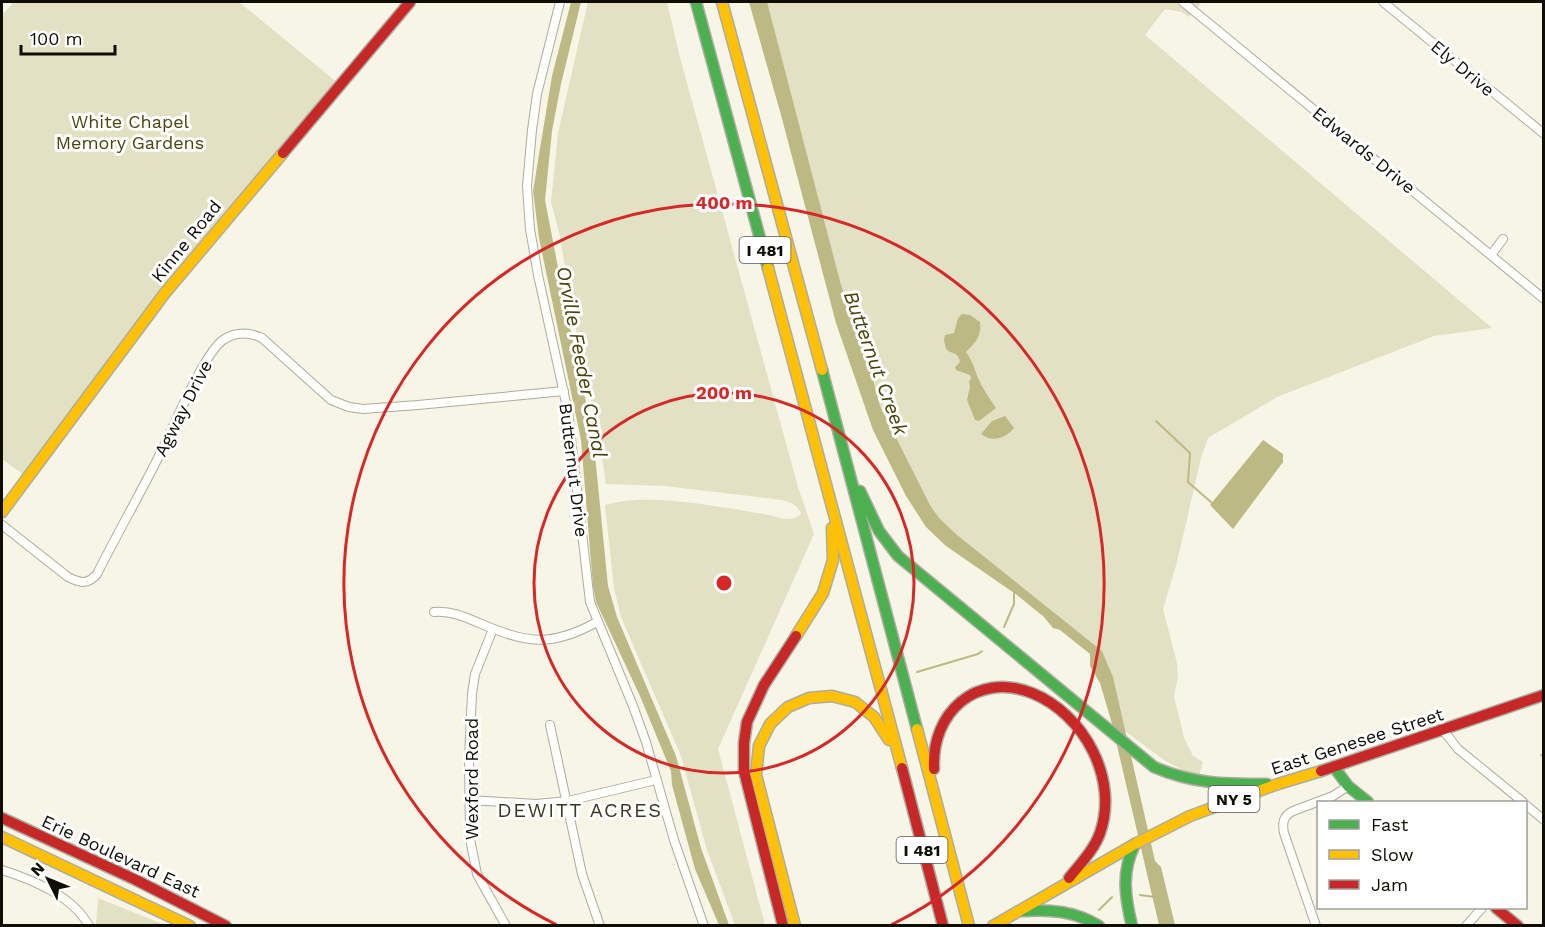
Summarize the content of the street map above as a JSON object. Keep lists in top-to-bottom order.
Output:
{
  "streets": {
    "main road": [
      "Kinne Road",
      "I 481",
      "East Genesee Street",
      "NY 5",
      "Erie Boulevard East"
    ],
    "street": [
      "Ely Drive",
      "Edwards Drive",
      "Agway Drive",
      "Butternut Drive",
      "Wexford Road"
    ]
  },
  "crossings": [
    ["Agway Drive", "Butternut Drive"]
  ],
  "districts": ["DEWITT ACRES"],
  "water": ["Orville Feeder Canal", "Butternut Creek"],
  "parks": ["White Chapel Memory Gardens"],
  "legend": ["Fast", "Slow", "Jam"],
  "scale_bar": "100 m",
  "north": "top left",
  "rings": ["400 m", "200 m"]
}
